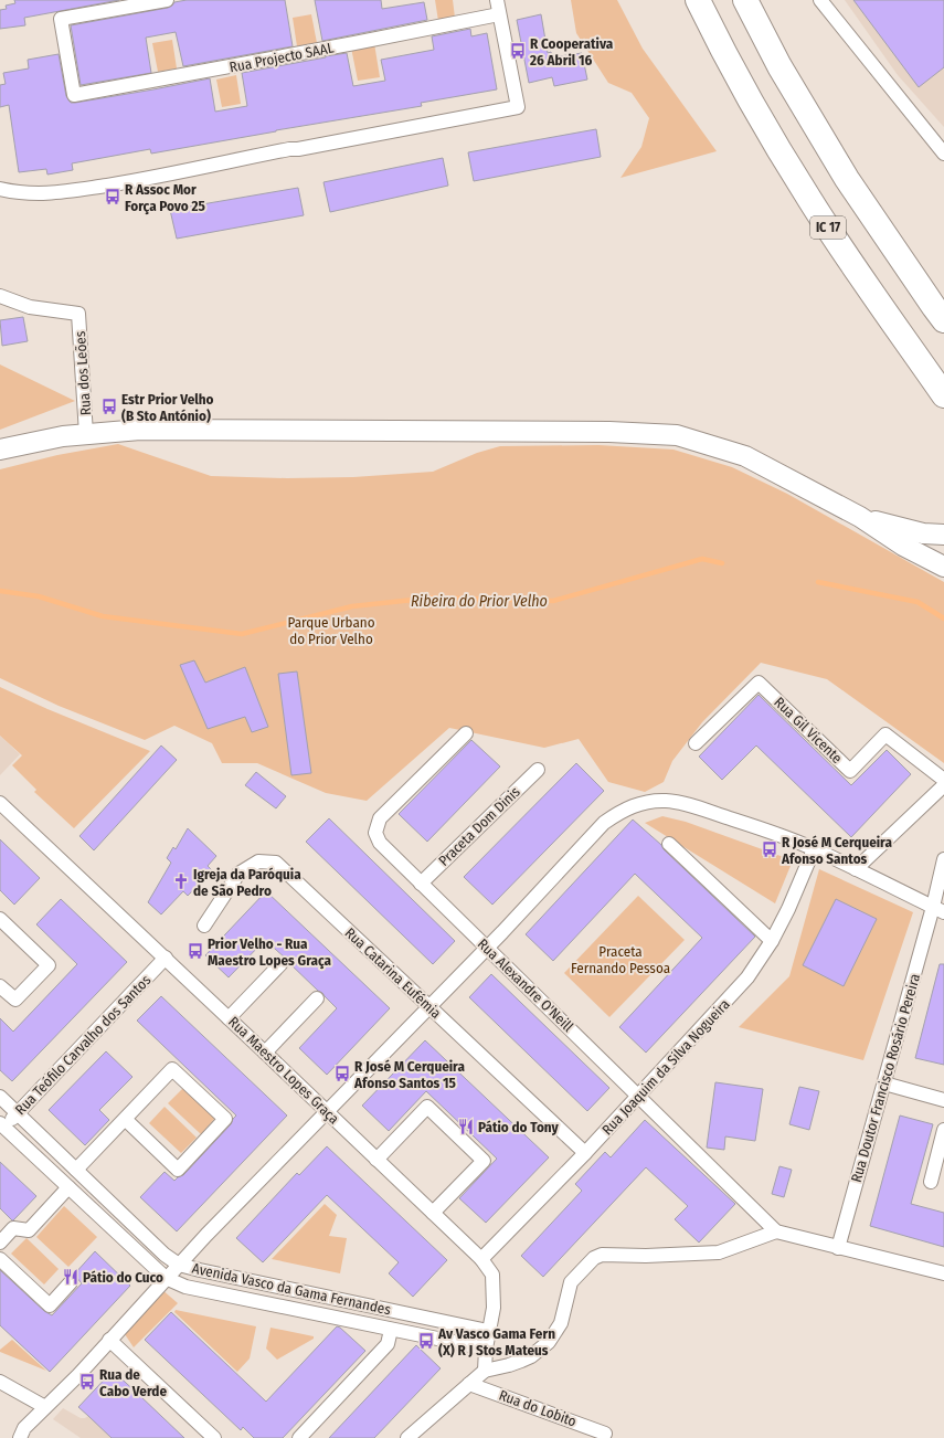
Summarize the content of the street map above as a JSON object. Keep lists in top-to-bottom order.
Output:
{
  "streets": {
    "highway": ["IC 17"],
    "street": [
      "Rua Projecto SAAL",
      "Rua dos Leões",
      "Rua Gil Vicente",
      "Praceta Dom Dinis",
      "Rua Catarina Eufémia",
      "Rua Alexandre O'Neill",
      "Rua Teófilo Carvalho dos Santos",
      "Rua Joaquim da Silva Nogueira",
      "Rua Maestro Lopes Graça",
      "Rua Doutor Francisco Rosário Pereira",
      "Avenida Vasco da Gama Fernandes",
      "Rua do Lobito"
    ]
  },
  "crossings": [
    ["Praceta Dom Dinis", "Rua Alexandre O'Neill"],
    ["Rua Catarina Eufémia", "Rua Joaquim da Silva Nogueira"],
    ["Rua Alexandre O'Neill", "Rua Joaquim da Silva Nogueira"],
    ["Rua Teófilo Carvalho dos Santos", "Rua Maestro Lopes Graça"],
    ["Rua Teófilo Carvalho dos Santos", "Avenida Vasco da Gama Fernandes"],
    ["Rua Joaquim da Silva Nogueira", "Rua Maestro Lopes Graça"],
    ["Rua Maestro Lopes Graça", "Avenida Vasco da Gama Fernandes"]
  ],
  "water": ["Ribeira do Prior Velho"],
  "parks": ["Parque Urbano do Prior Velho", "Praceta Fernando Pessoa"],
  "places": {
    "bus stop": [
      "R Cooperativa 26 Abril 16",
      "R Assoc Mor Força Povo 25",
      "Estr Prior Velho (B Sto António)",
      "R José M Cerqueira Afonso Santos",
      "Prior Velho - Rua Maestro Lopes Graça",
      "R José M Cerqueira Afonso Santos 15",
      "Av Vasco Gama Fern (X) R J Stos Mateus",
      "Rua de Cabo Verde"
    ],
    "church": ["Igreja da Paróquia de São Pedro"],
    "restaurant": ["Pátio do Tony", "Pátio do Cuco"]
  }
}
